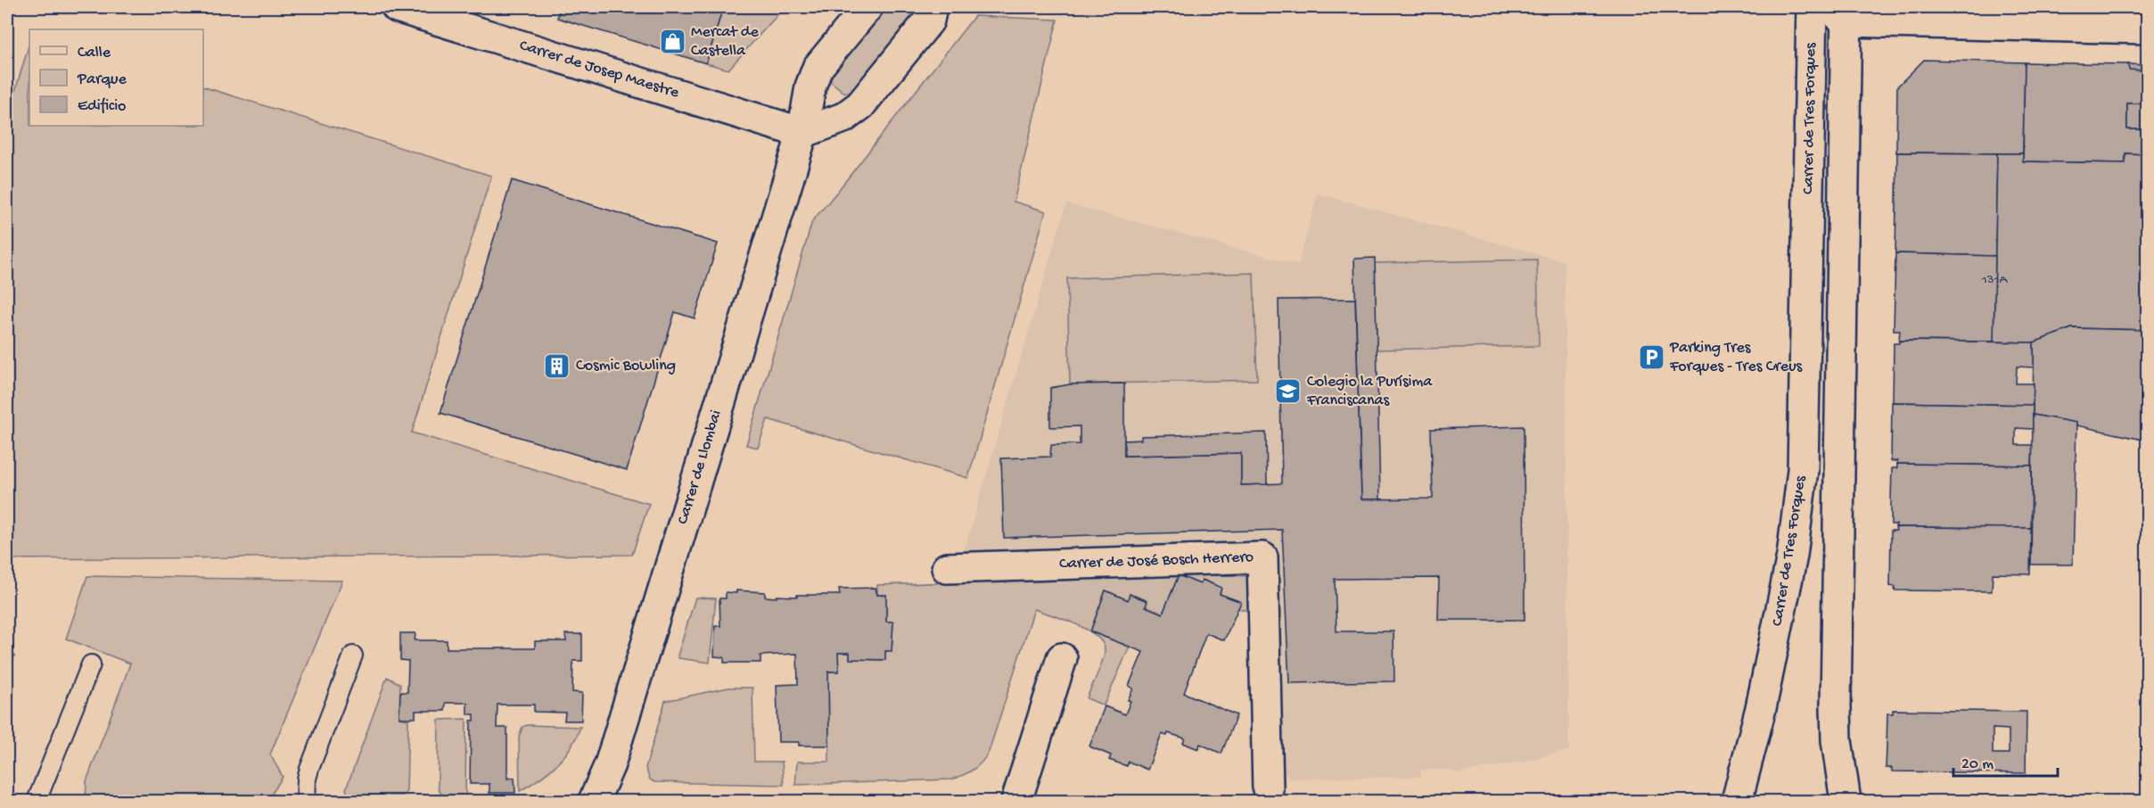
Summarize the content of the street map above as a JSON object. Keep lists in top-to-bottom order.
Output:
{
  "streets": {
    "street": [
      "Carrer de Josep Maestre",
      "Carrer de Tres Forques",
      "Carrer de Llombai",
      "Carrer de José Bosch Herrero"
    ]
  },
  "crossings": [
    ["Carrer de Josep Maestre", "Carrer de Llombai"]
  ],
  "places": {
    "shop": ["Mercat de Castella"],
    "parking": ["Parking Tres Forques - Tres Creus"],
    "building": ["Cosmic Bowling"],
    "school or university": ["Colegio la Purísima Franciscanas"]
  },
  "house_numbers": ["131A"],
  "legend": ["Calle", "Parque", "Edificio"],
  "scale_bar": "20 m"
}
